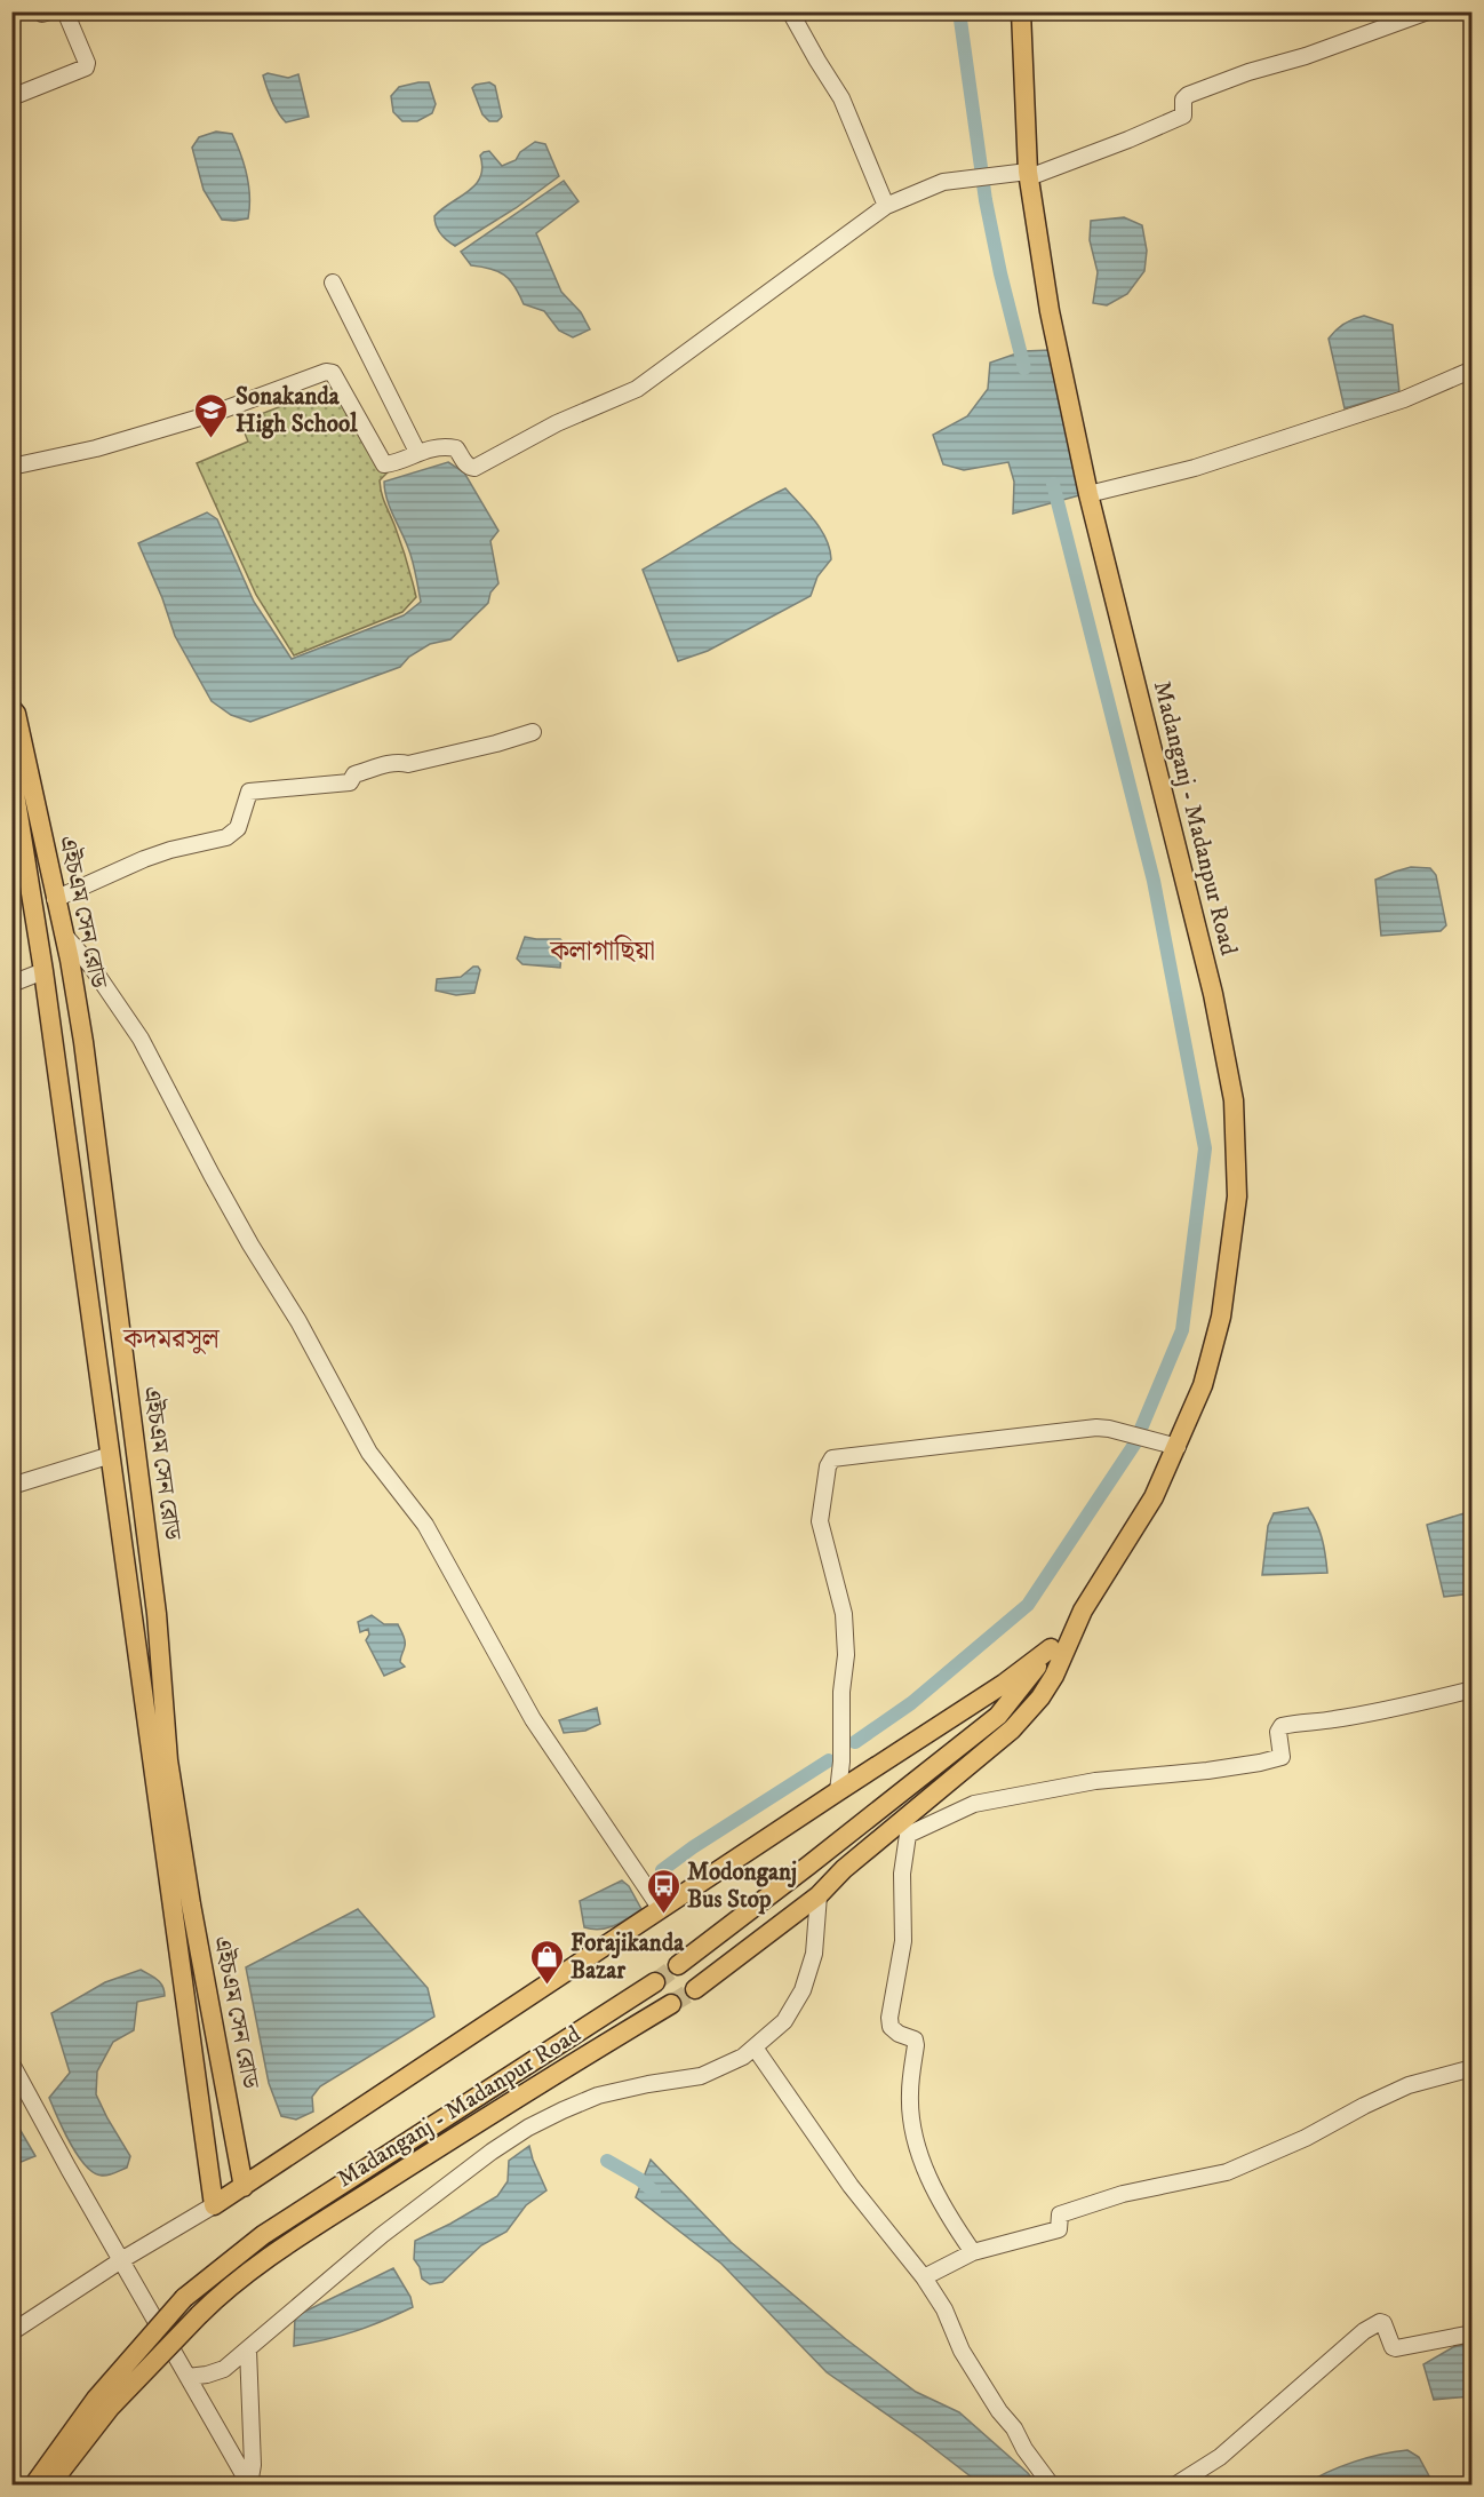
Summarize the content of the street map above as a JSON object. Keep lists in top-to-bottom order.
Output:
{
  "streets": {
    "main road": ["Madanganj - Madanpur Road", "এইচএম সেন রোড"]
  },
  "districts": ["কলাগাছিয়া", "কদমরসুল"],
  "places": {
    "school or university": ["Sonakanda High School"],
    "bus stop": ["Modonganj Bus Stop"],
    "shop": ["Forajikanda Bazar"]
  }
}
